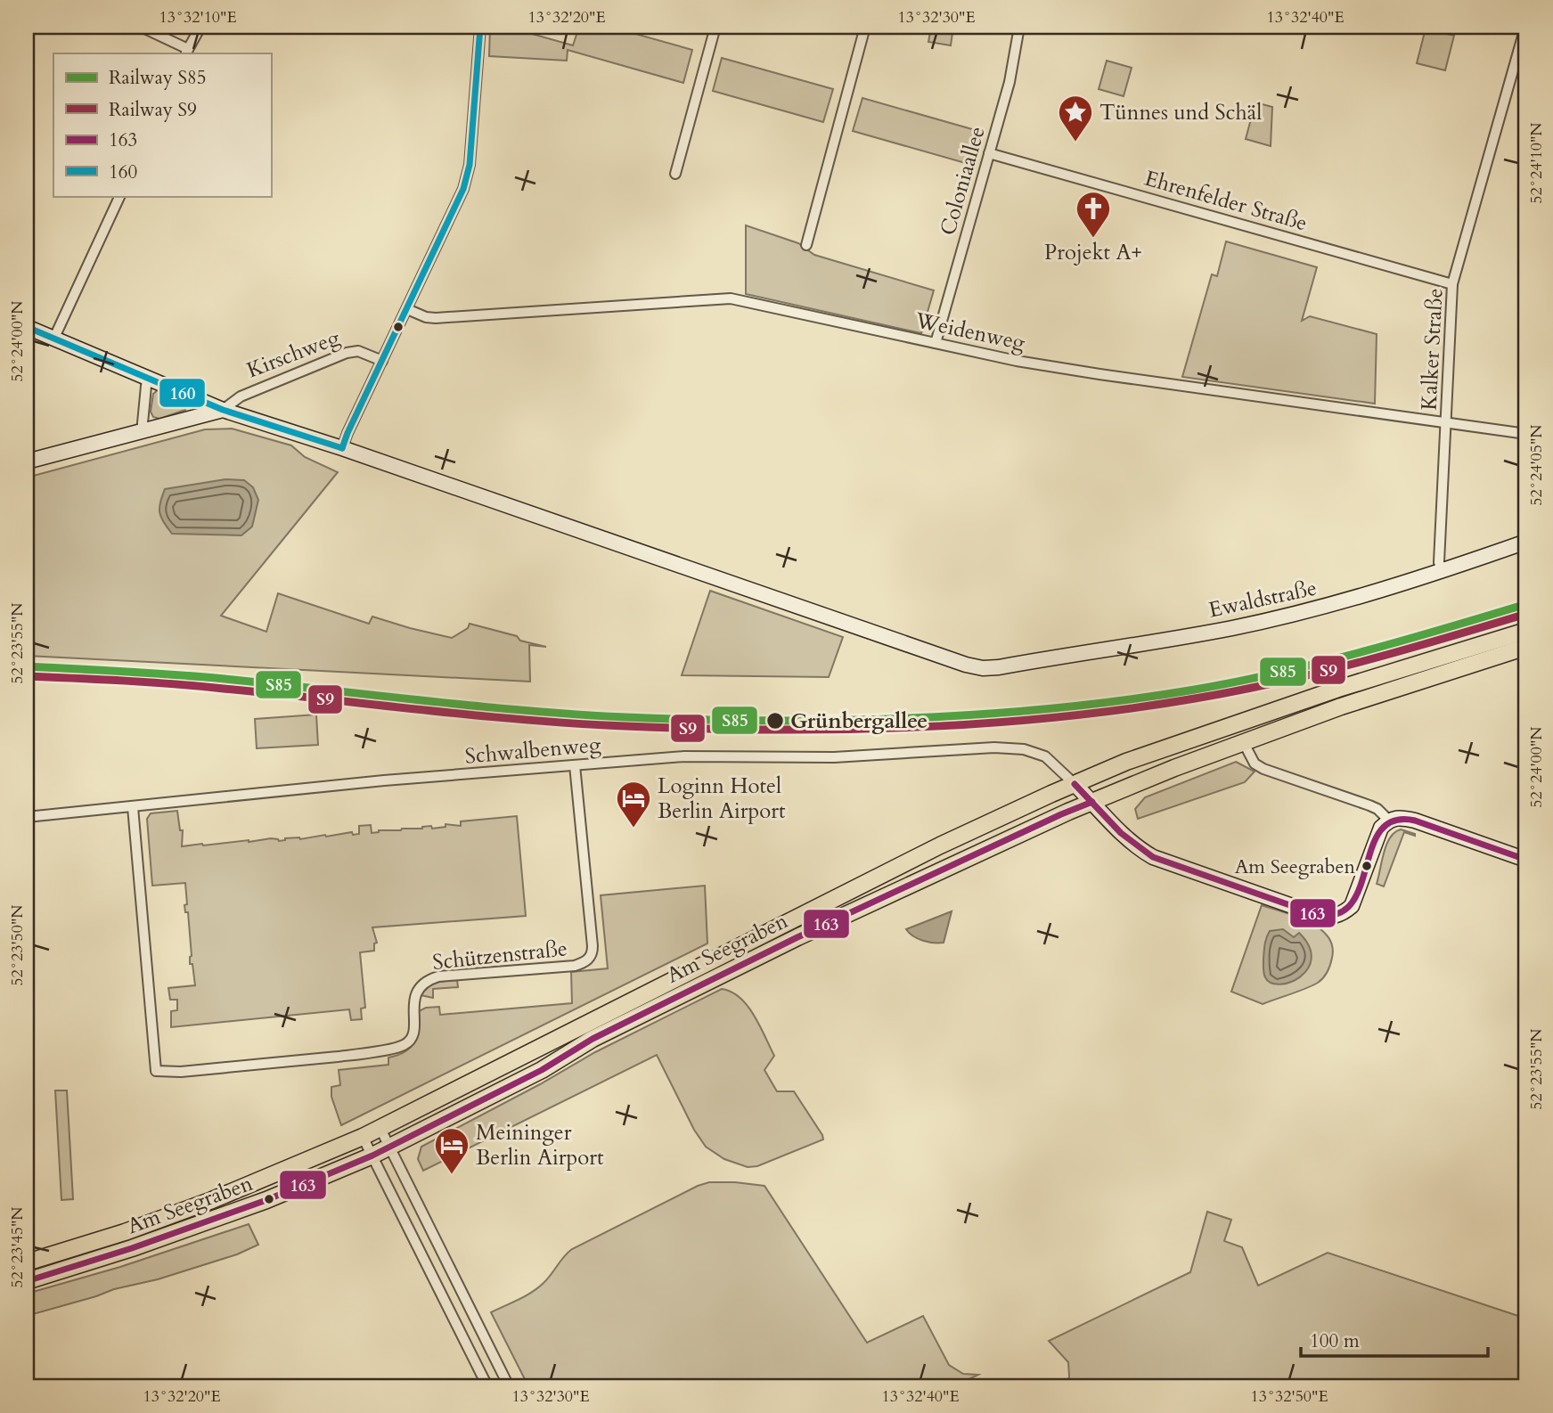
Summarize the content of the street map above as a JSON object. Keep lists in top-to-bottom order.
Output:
{
  "streets": {
    "main road": ["Am Seegraben"],
    "street": [
      "Coloniaallee",
      "Ehrenfelder Straße",
      "Weidenweg",
      "Kalker Straße",
      "Kirschweg",
      "Ewaldstraße",
      "Schwalbenweg",
      "Schützenstraße"
    ]
  },
  "crossings": [
    ["Coloniaallee", "Ehrenfelder Straße"],
    ["Coloniaallee", "Weidenweg"],
    ["Ehrenfelder Straße", "Kalker Straße"],
    ["Weidenweg", "Kalker Straße"],
    ["Kalker Straße", "Ewaldstraße"],
    ["Schwalbenweg", "Am Seegraben"],
    ["Schwalbenweg", "Schützenstraße"]
  ],
  "places": {
    "place": ["Tünnes und Schäl"],
    "church": ["Projekt A+"],
    "other": ["Grünbergallee", "Am Seegraben"],
    "hotel": ["Loginn Hotel Berlin Airport", "Meininger Berlin Airport"]
  },
  "lines": [
    "transit line 160",
    "rail line S85",
    "rail line S9",
    "transit line 163"
  ],
  "legend": [
    "Railway S85",
    "Railway S9",
    "163",
    "160"
  ],
  "scale_bar": "100 m",
  "coordinates": [
    "13°32'10\"E",
    "13°32'20\"E",
    "13°32'30\"E",
    "13°32'40\"E",
    "52°24'10\"N",
    "52°24'00\"N",
    "52°24'05\"N",
    "52°23'55\"N",
    "52°23'50\"N",
    "52°23'45\"N",
    "13°32'50\"E"
  ]
}
